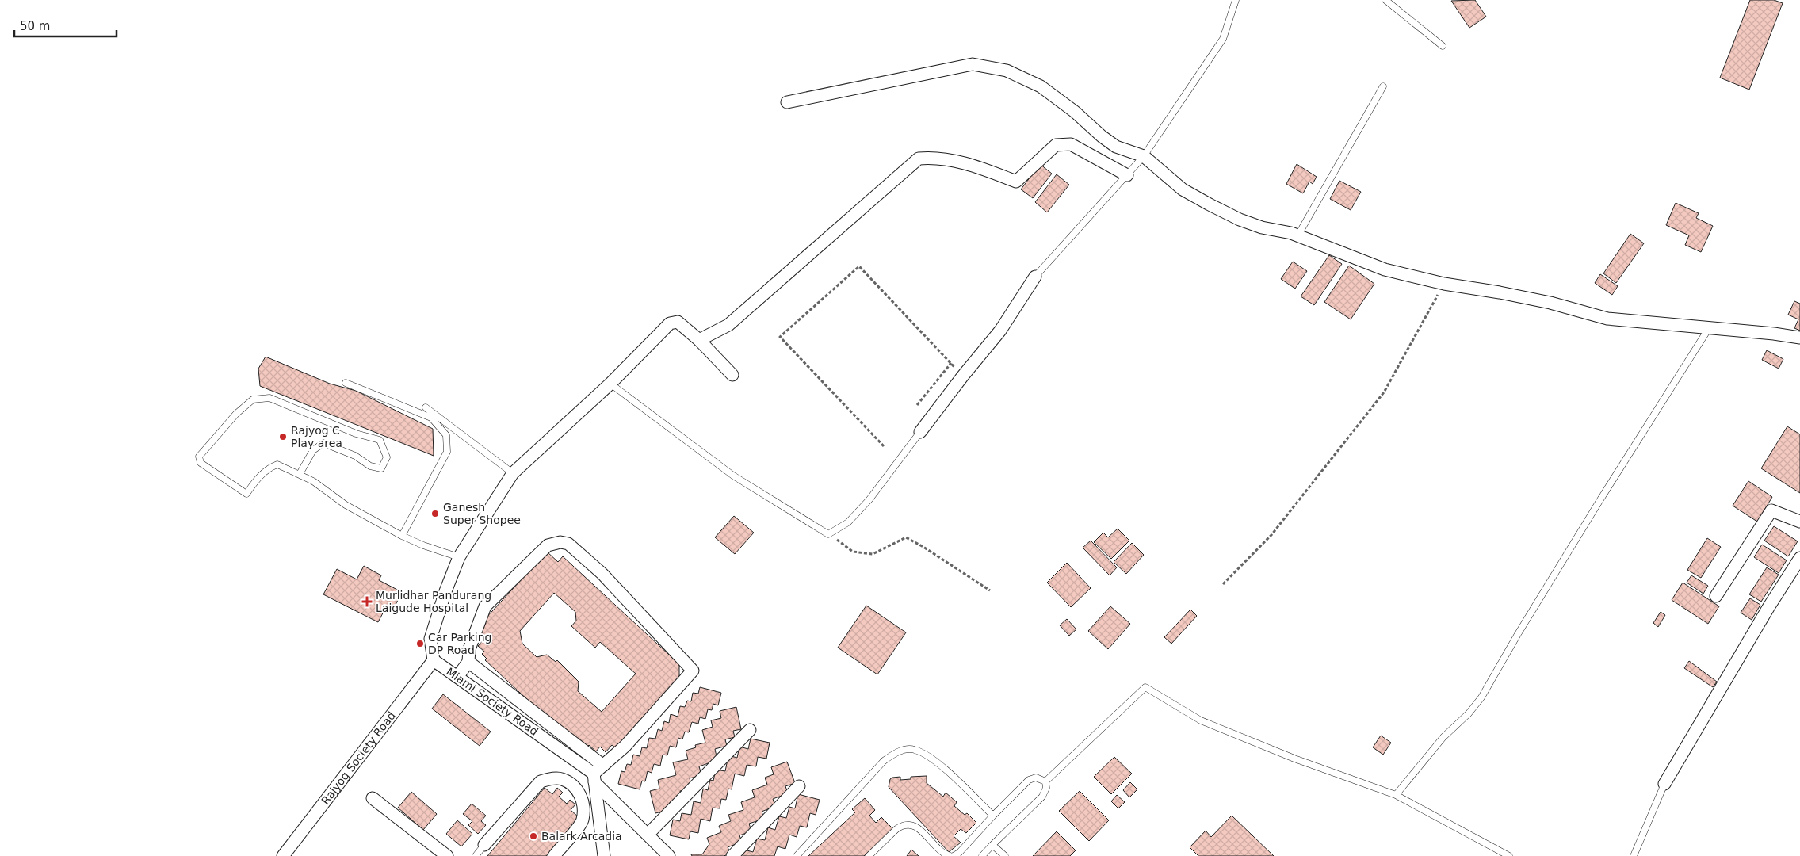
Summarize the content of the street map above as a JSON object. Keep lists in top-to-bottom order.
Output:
{
  "streets": {
    "street": ["Miami Society Road", "Rajyog Society Road"]
  },
  "crossings": [
    ["Miami Society Road", "Rajyog Society Road"]
  ],
  "places": {
    "other": [
      "Rajyog C Play area",
      "Ganesh Super Shopee",
      "Car Parking DP Road",
      "Balark Arcadia"
    ],
    "health": ["Murlidhar Pandurang Laigude Hospital"]
  },
  "scale_bar": "50 m"
}
